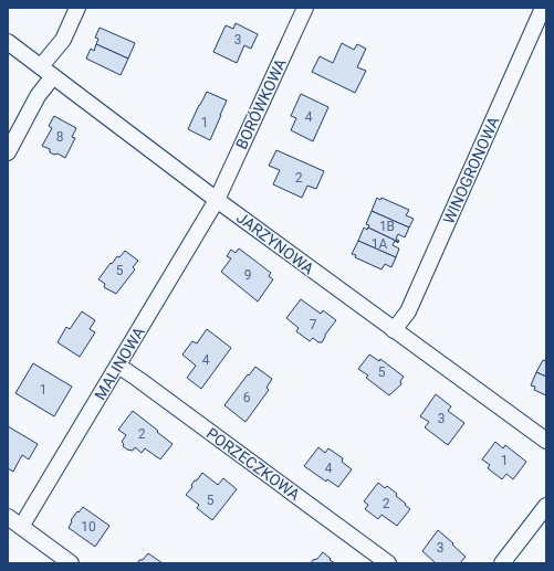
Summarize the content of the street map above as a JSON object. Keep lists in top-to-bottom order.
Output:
{
  "streets": {
    "street": [
      "BORÓWKOWA",
      "WINOGRONOWA",
      "JARZYNOWA",
      "MALINOWA",
      "PORZECZKOWA"
    ]
  },
  "crossings": [
    ["BORÓWKOWA", "JARZYNOWA"],
    ["BORÓWKOWA", "MALINOWA"],
    ["WINOGRONOWA", "JARZYNOWA"],
    ["JARZYNOWA", "MALINOWA"],
    ["MALINOWA", "PORZECZKOWA"]
  ],
  "house_numbers": [
    "3",
    "4",
    "1",
    "8",
    "2",
    "1B",
    "1A",
    "5",
    "9",
    "7",
    "4",
    "5",
    "1",
    "6",
    "3",
    "2",
    "1",
    "4",
    "5",
    "2",
    "10",
    "3"
  ]
}
